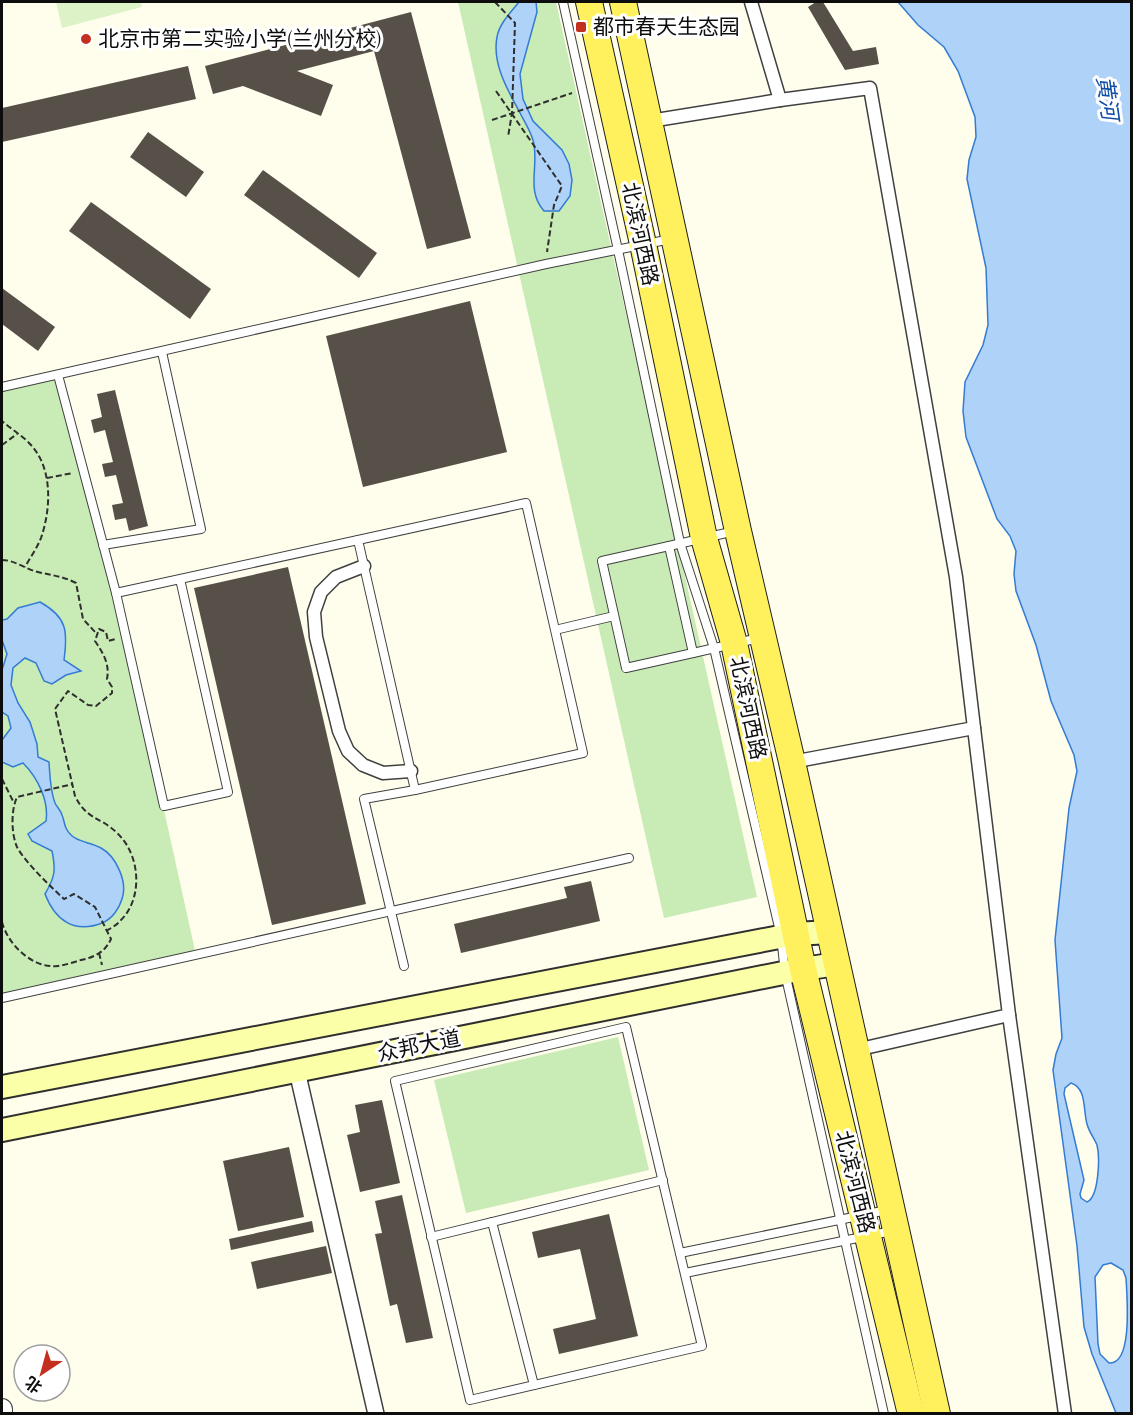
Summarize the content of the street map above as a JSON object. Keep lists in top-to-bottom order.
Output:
{
  "streets": {
    "main road": ["北滨河西路", "众邦大道"]
  },
  "crossings": [
    ["北滨河西路", "众邦大道"]
  ],
  "water": ["黄河"],
  "places": {
    "transit": ["都市春天生态园"],
    "other": ["北京市第二实验小学(兰州分校)"]
  },
  "north": "bottom left"
}
